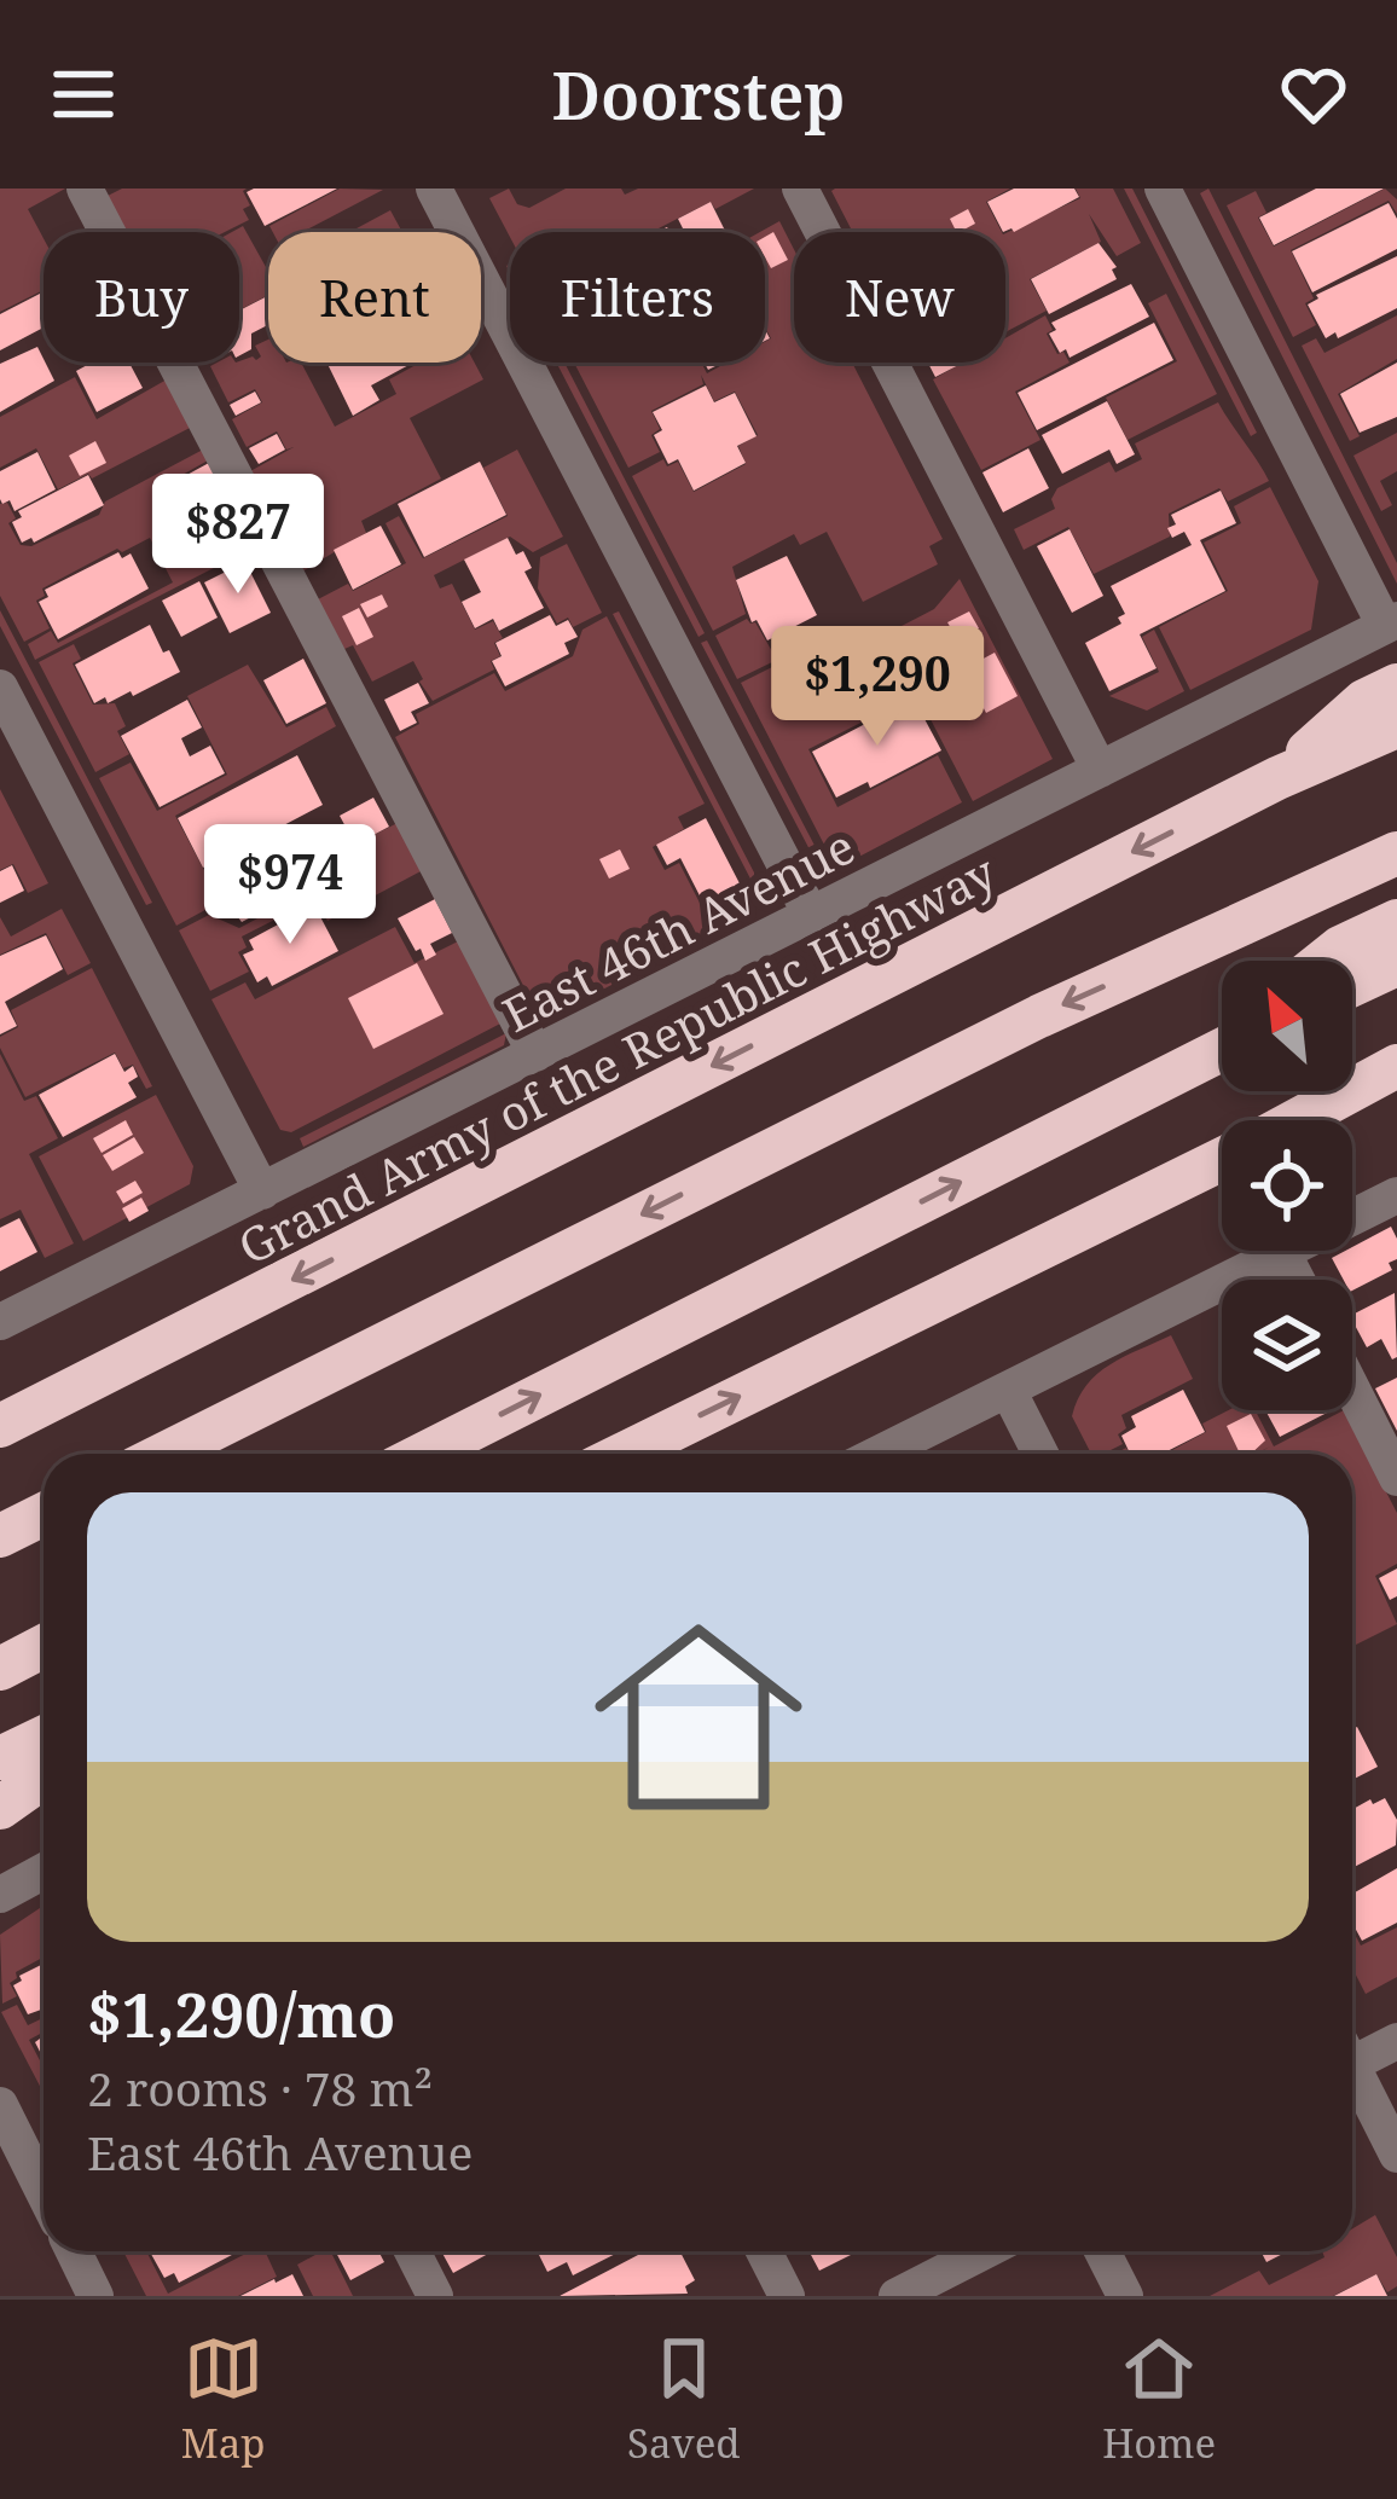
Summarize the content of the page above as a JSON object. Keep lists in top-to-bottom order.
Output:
{
  "streets": {
    "highway": ["Grand Army of the Republic Highway"],
    "street": ["East 46th Avenue"]
  },
  "north": "top left",
  "page": {
    "header": "Doorstep",
    "chip": [
      "Buy",
      "Rent",
      "Filters",
      "New"
    ],
    "price": ["$827", "$1,290", "$974"],
    "list": [
      {
        "name": "$1,290/mo",
        "note": "2 rooms · 78 m² · East 46th Avenue"
      }
    ],
    "tabs": ["Map", "Saved", "Home"]
  }
}
